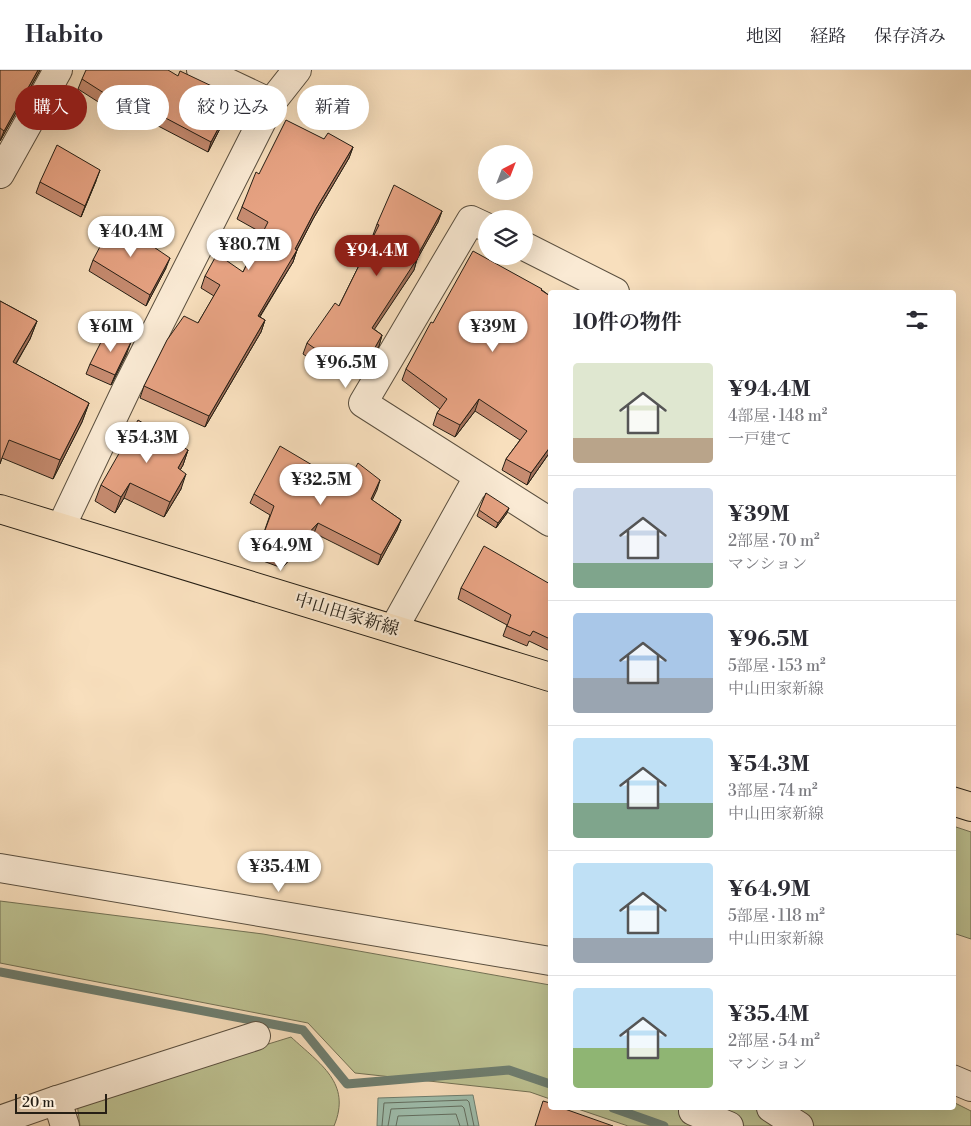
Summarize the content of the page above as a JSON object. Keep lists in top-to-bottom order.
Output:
{
  "streets": {
    "main road": ["中山田家新線"]
  },
  "scale_bar": "20 m",
  "north": "top right",
  "page": {
    "header": "Habito",
    "nav": ["地図", "経路", "保存済み"],
    "chip": [
      "購入",
      "賃貸",
      "絞り込み",
      "新着"
    ],
    "price": [
      "¥40.4M",
      "¥80.7M",
      "¥94.4M",
      "¥61M",
      "¥39M",
      "¥96.5M",
      "¥54.3M",
      "¥32.5M",
      "¥64.9M",
      "¥35.4M"
    ],
    "heading": "10件の物件",
    "list": [
      {
        "name": "¥94.4M",
        "note": "4部屋 · 148 m² · 一戸建て"
      },
      {
        "name": "¥39M",
        "note": "2部屋 · 70 m² · マンション"
      },
      {
        "name": "¥96.5M",
        "note": "5部屋 · 153 m² · 中山田家新線"
      },
      {
        "name": "¥54.3M",
        "note": "3部屋 · 74 m² · 中山田家新線"
      },
      {
        "name": "¥64.9M",
        "note": "5部屋 · 118 m² · 中山田家新線"
      },
      {
        "name": "¥35.4M",
        "note": "2部屋 · 54 m² · マンション"
      }
    ],
    "scale": "20 m"
  }
}
